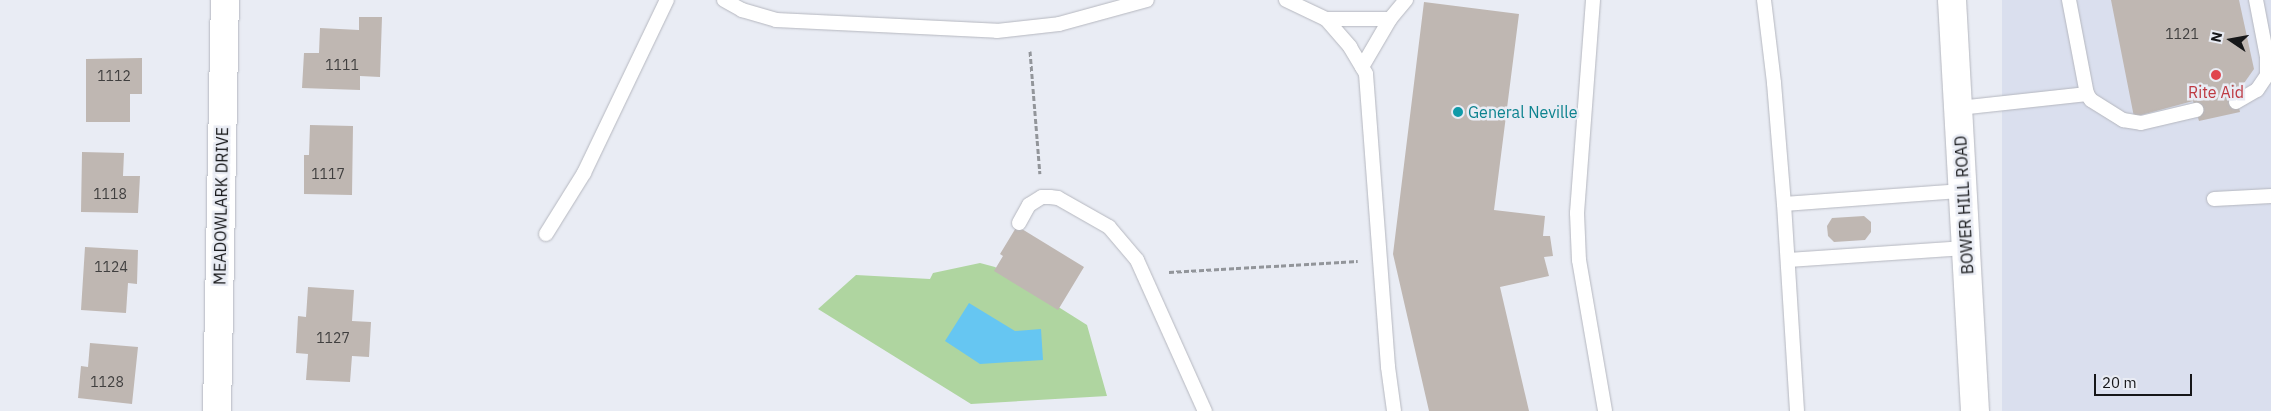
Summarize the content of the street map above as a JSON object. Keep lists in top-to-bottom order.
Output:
{
  "streets": {
    "main road": ["BOWER HILL ROAD", "MEADOWLARK DRIVE"]
  },
  "places": ["Rite Aid", "General Neville"],
  "house_numbers": [
    "1121",
    "1111",
    "1112",
    "1117",
    "1118",
    "1124",
    "1127",
    "1128"
  ],
  "scale_bar": "20 m",
  "north": "left"
}
